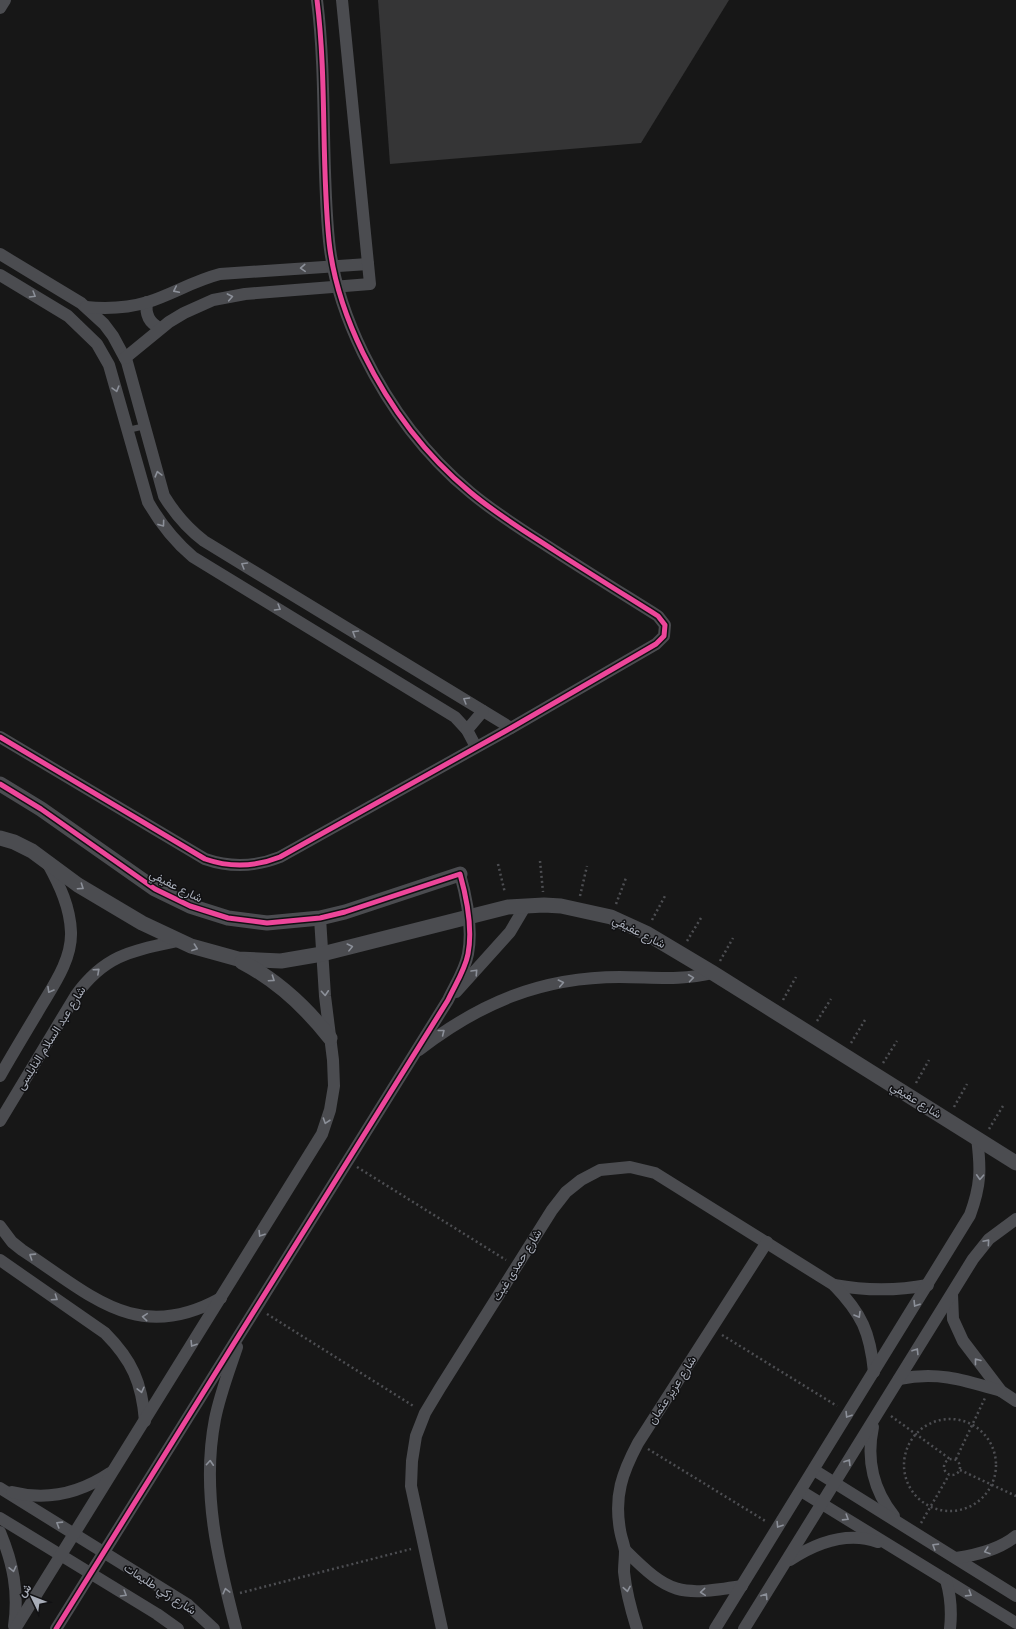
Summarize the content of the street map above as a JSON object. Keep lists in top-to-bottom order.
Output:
{
  "streets": {
    "street": [
      "شارع عفيفي",
      "شارع عبد السلام النابلسى",
      "شارع حمدى غيث",
      "شارع عزيز عثمان",
      "شارع زكي طليمات"
    ]
  },
  "crossings": [
    ["شارع عفيفي", "شارع عبد السلام النابلسى"],
    ["شارع حمدى غيث", "شارع عزيز عثمان"]
  ],
  "north": "top left"
}
